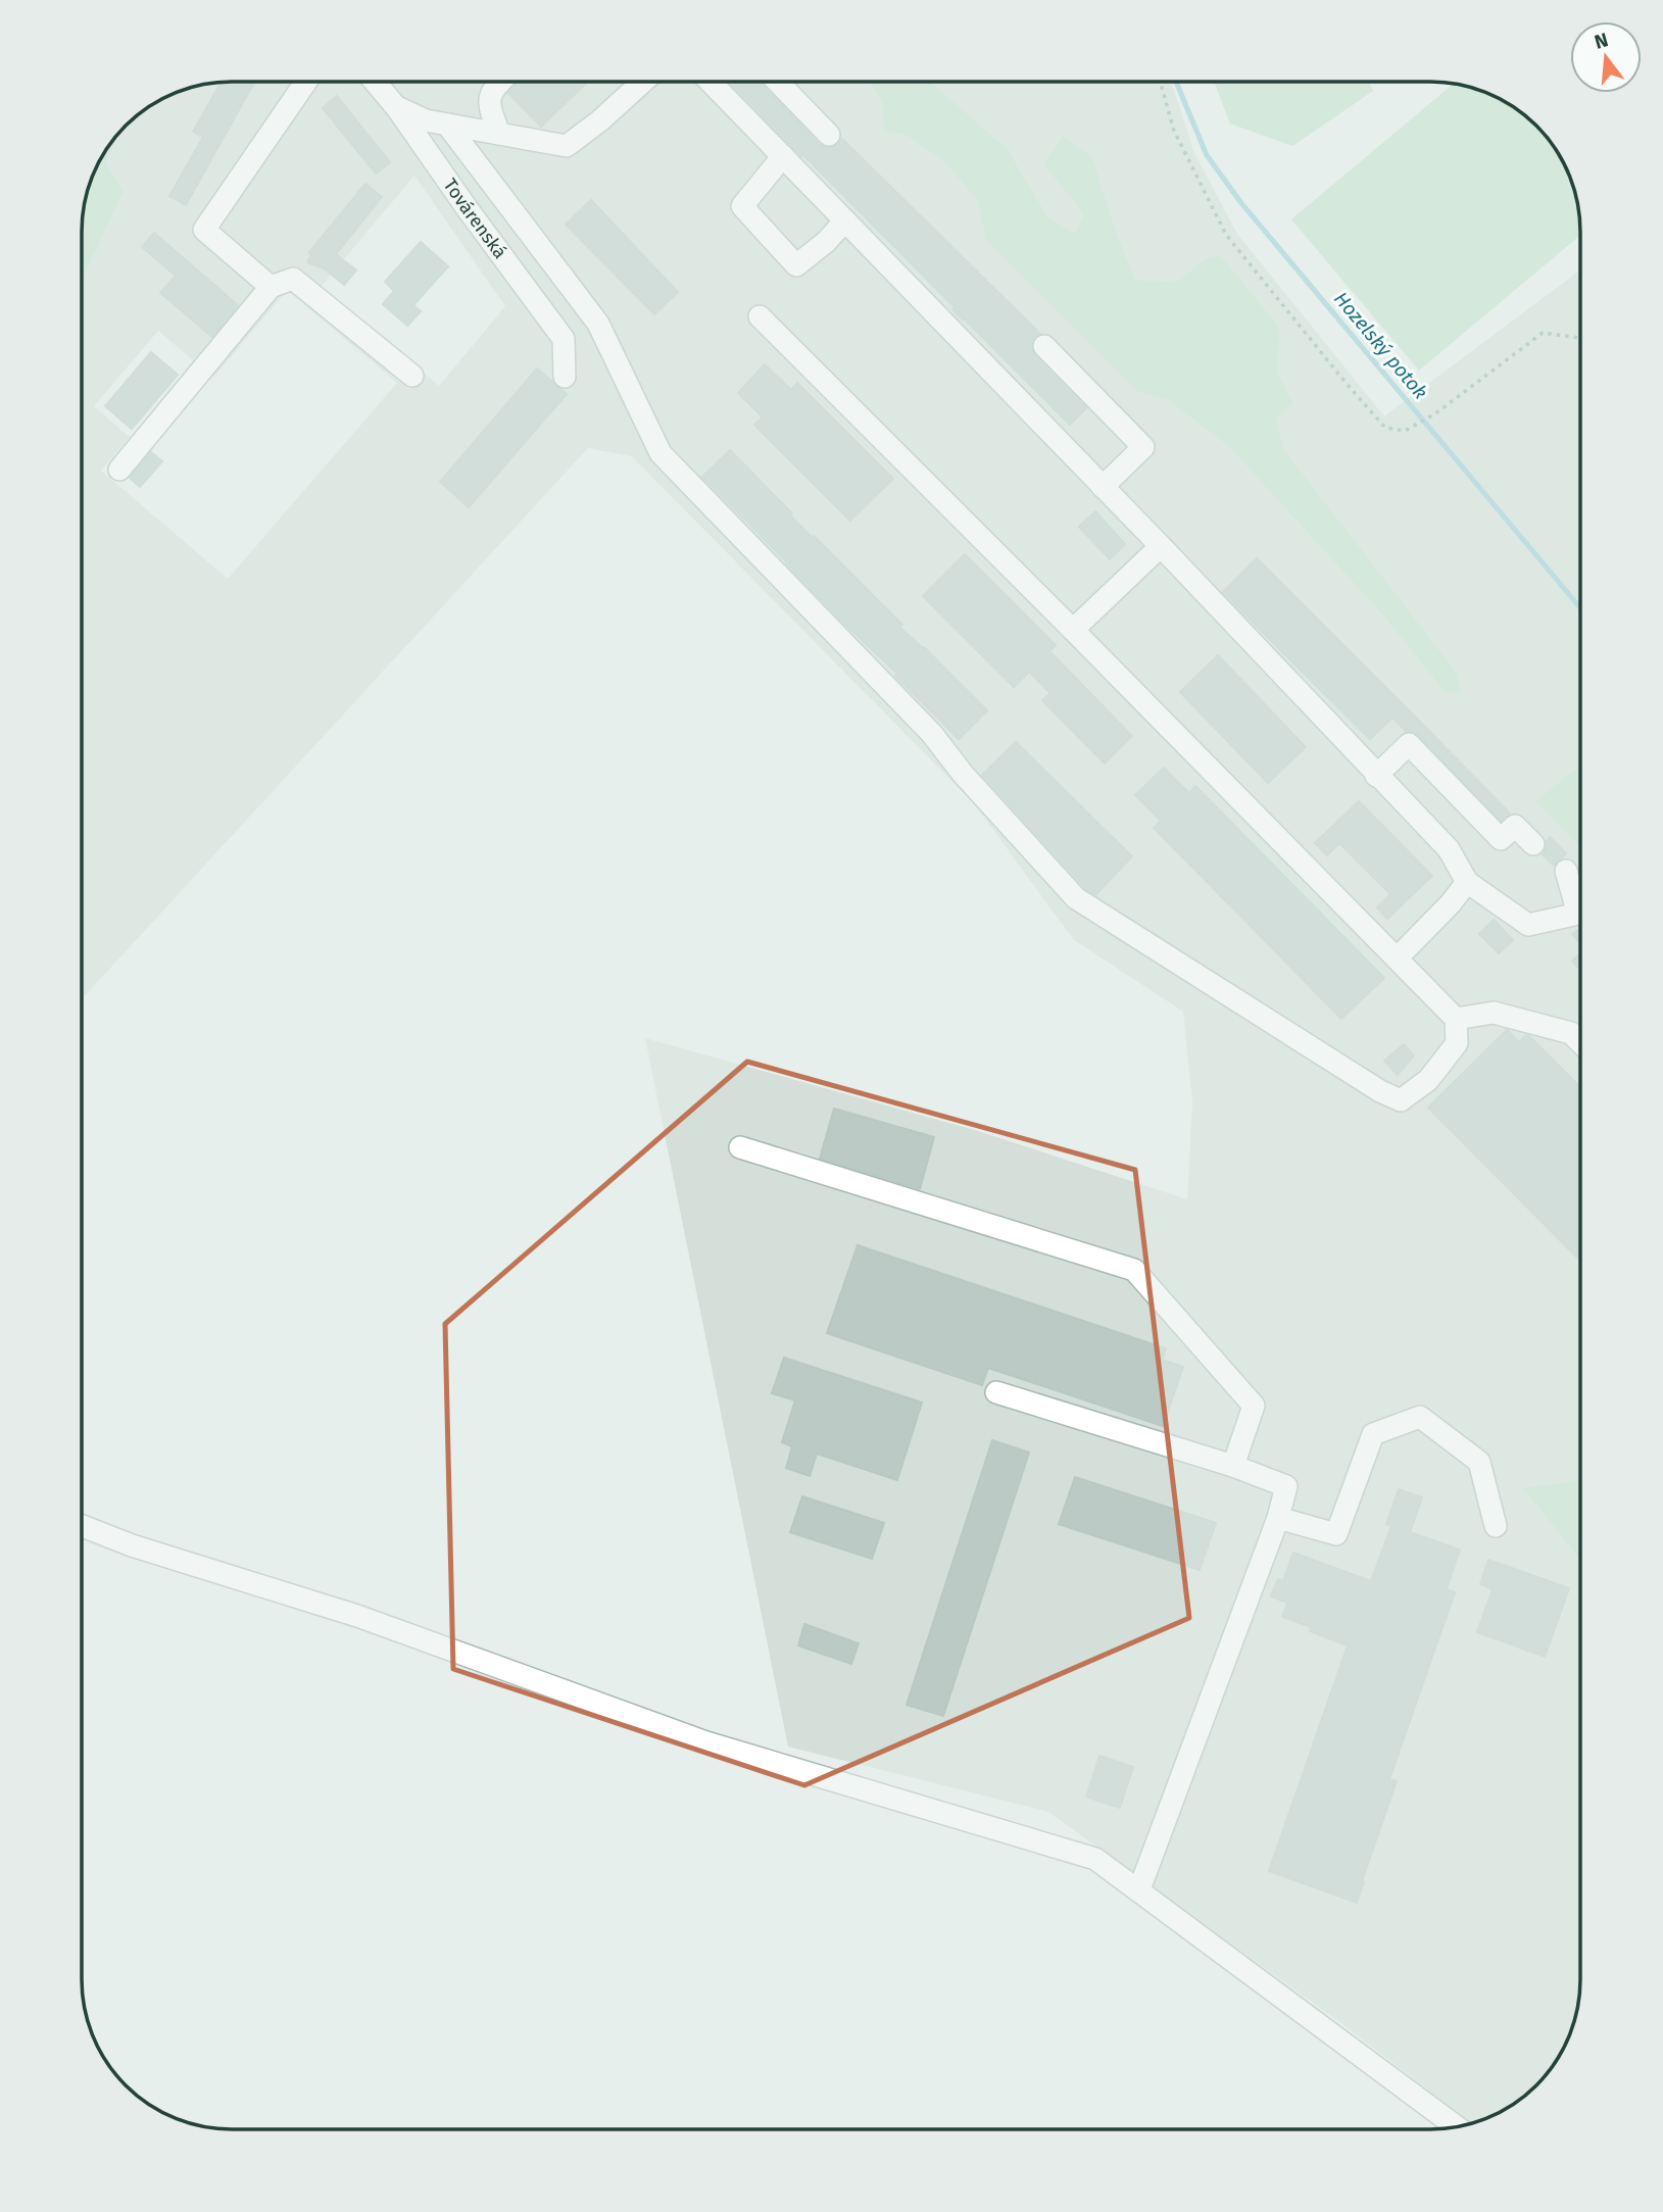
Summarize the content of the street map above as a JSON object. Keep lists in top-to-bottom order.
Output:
{
  "streets": {
    "street": ["Továrenská"]
  },
  "water": ["Hozelský potok"],
  "north": "top"
}
